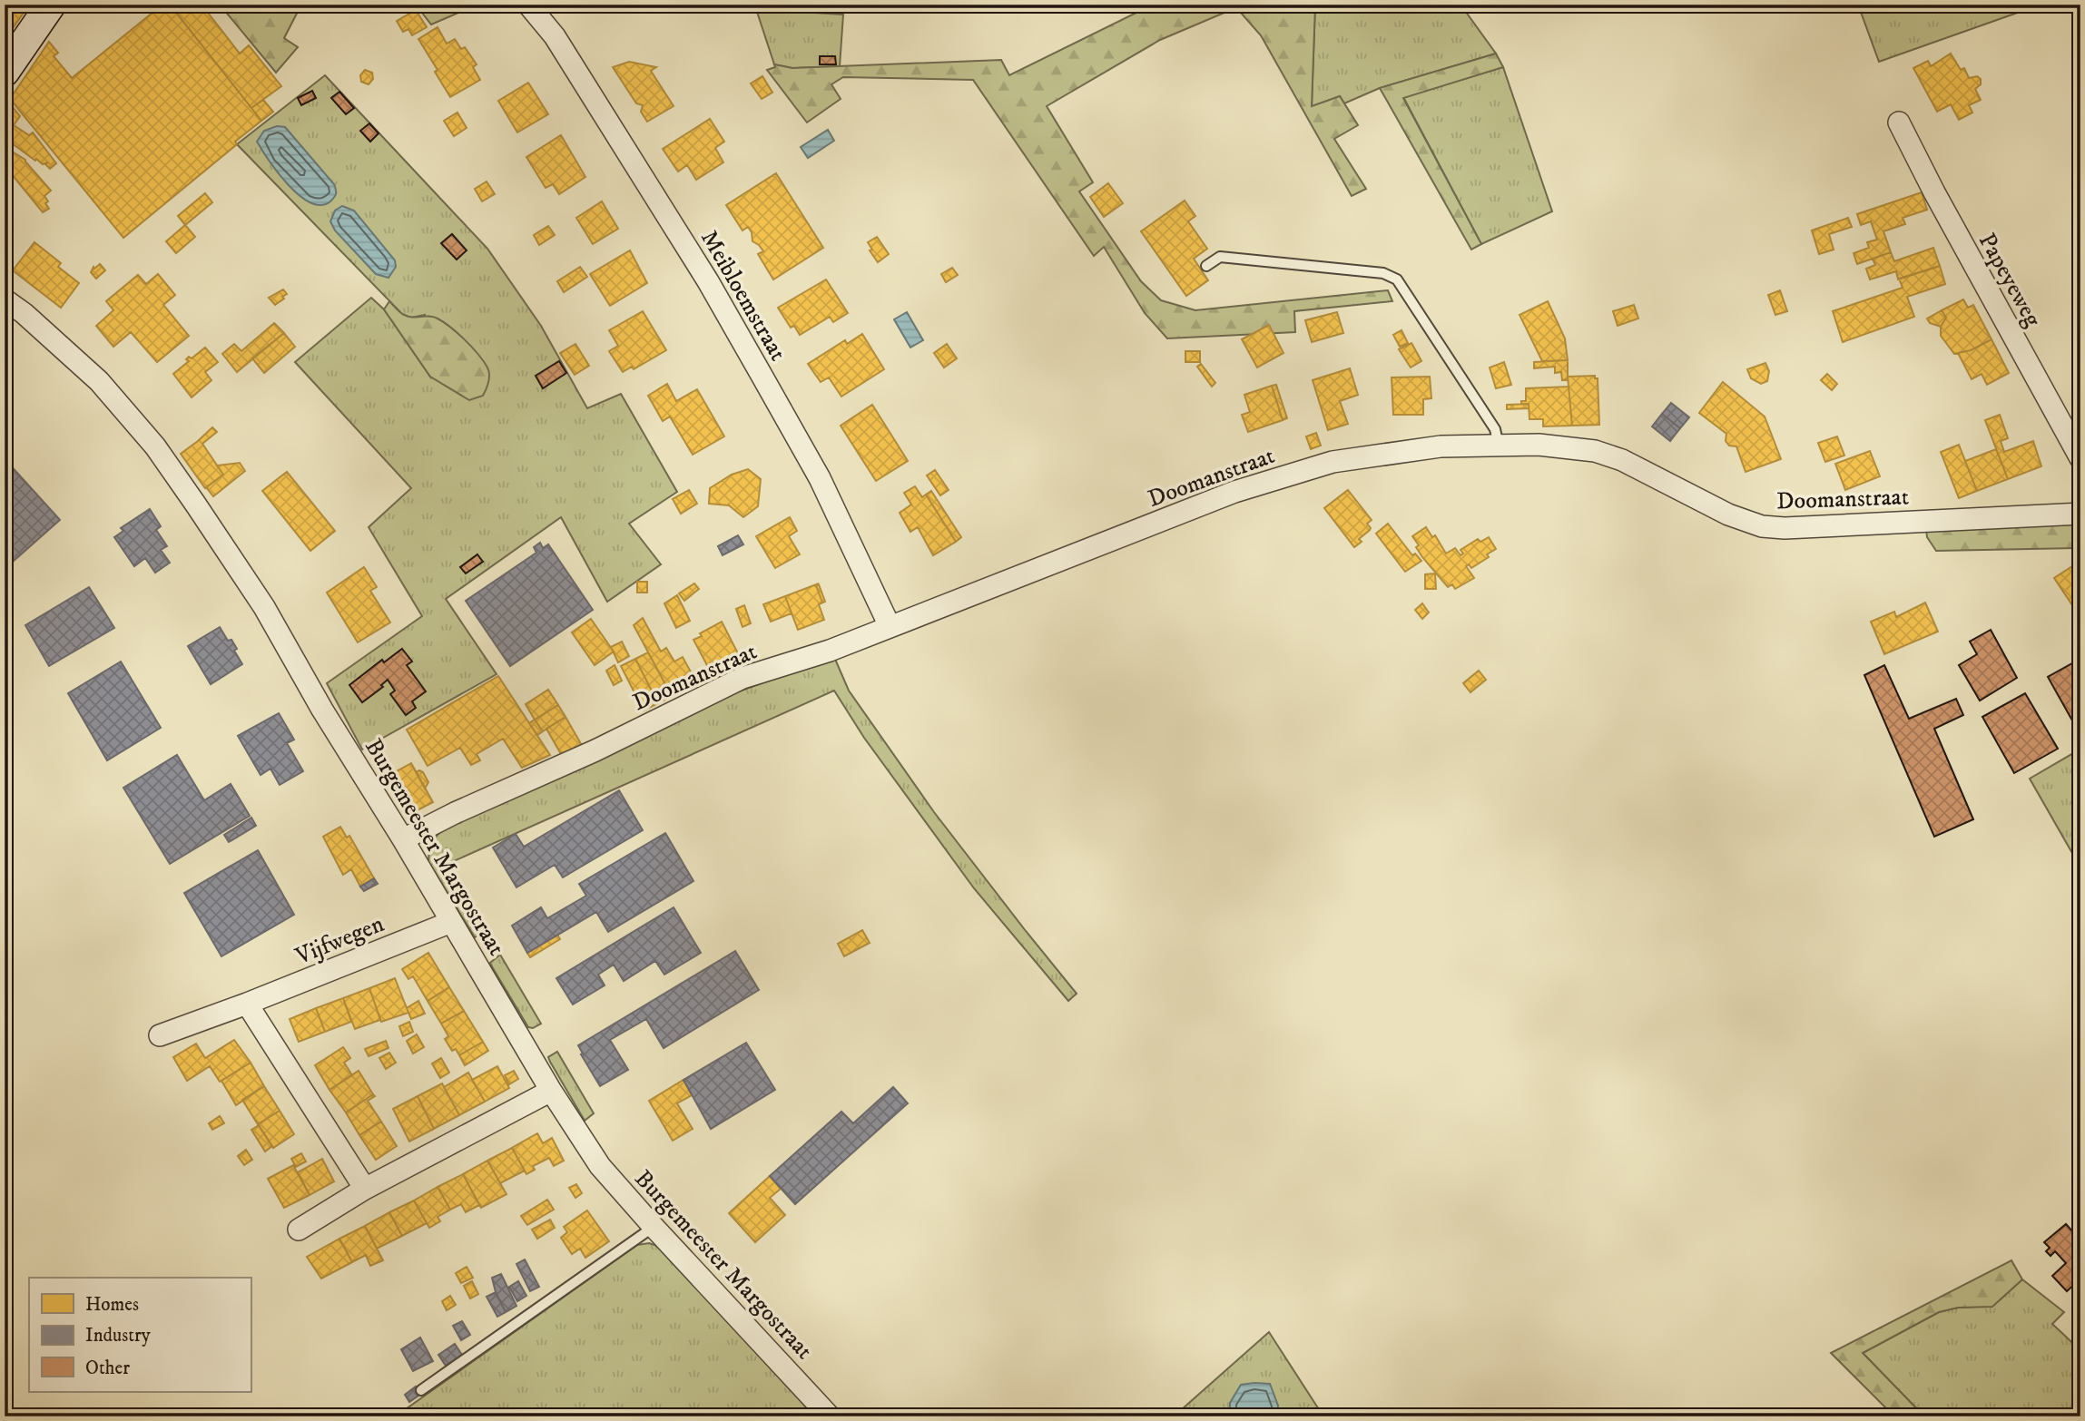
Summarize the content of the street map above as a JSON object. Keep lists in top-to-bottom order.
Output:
{
  "streets": {
    "street": [
      "Papeyeweg",
      "Meibloemstraat",
      "Doomanstraat",
      "Burgemeester Margostraat",
      "Vijfwegen"
    ]
  },
  "crossings": [
    ["Meibloemstraat", "Doomanstraat"],
    ["Doomanstraat", "Burgemeester Margostraat"],
    ["Burgemeester Margostraat", "Vijfwegen"]
  ],
  "legend": ["Homes", "Industry", "Other"]
}
